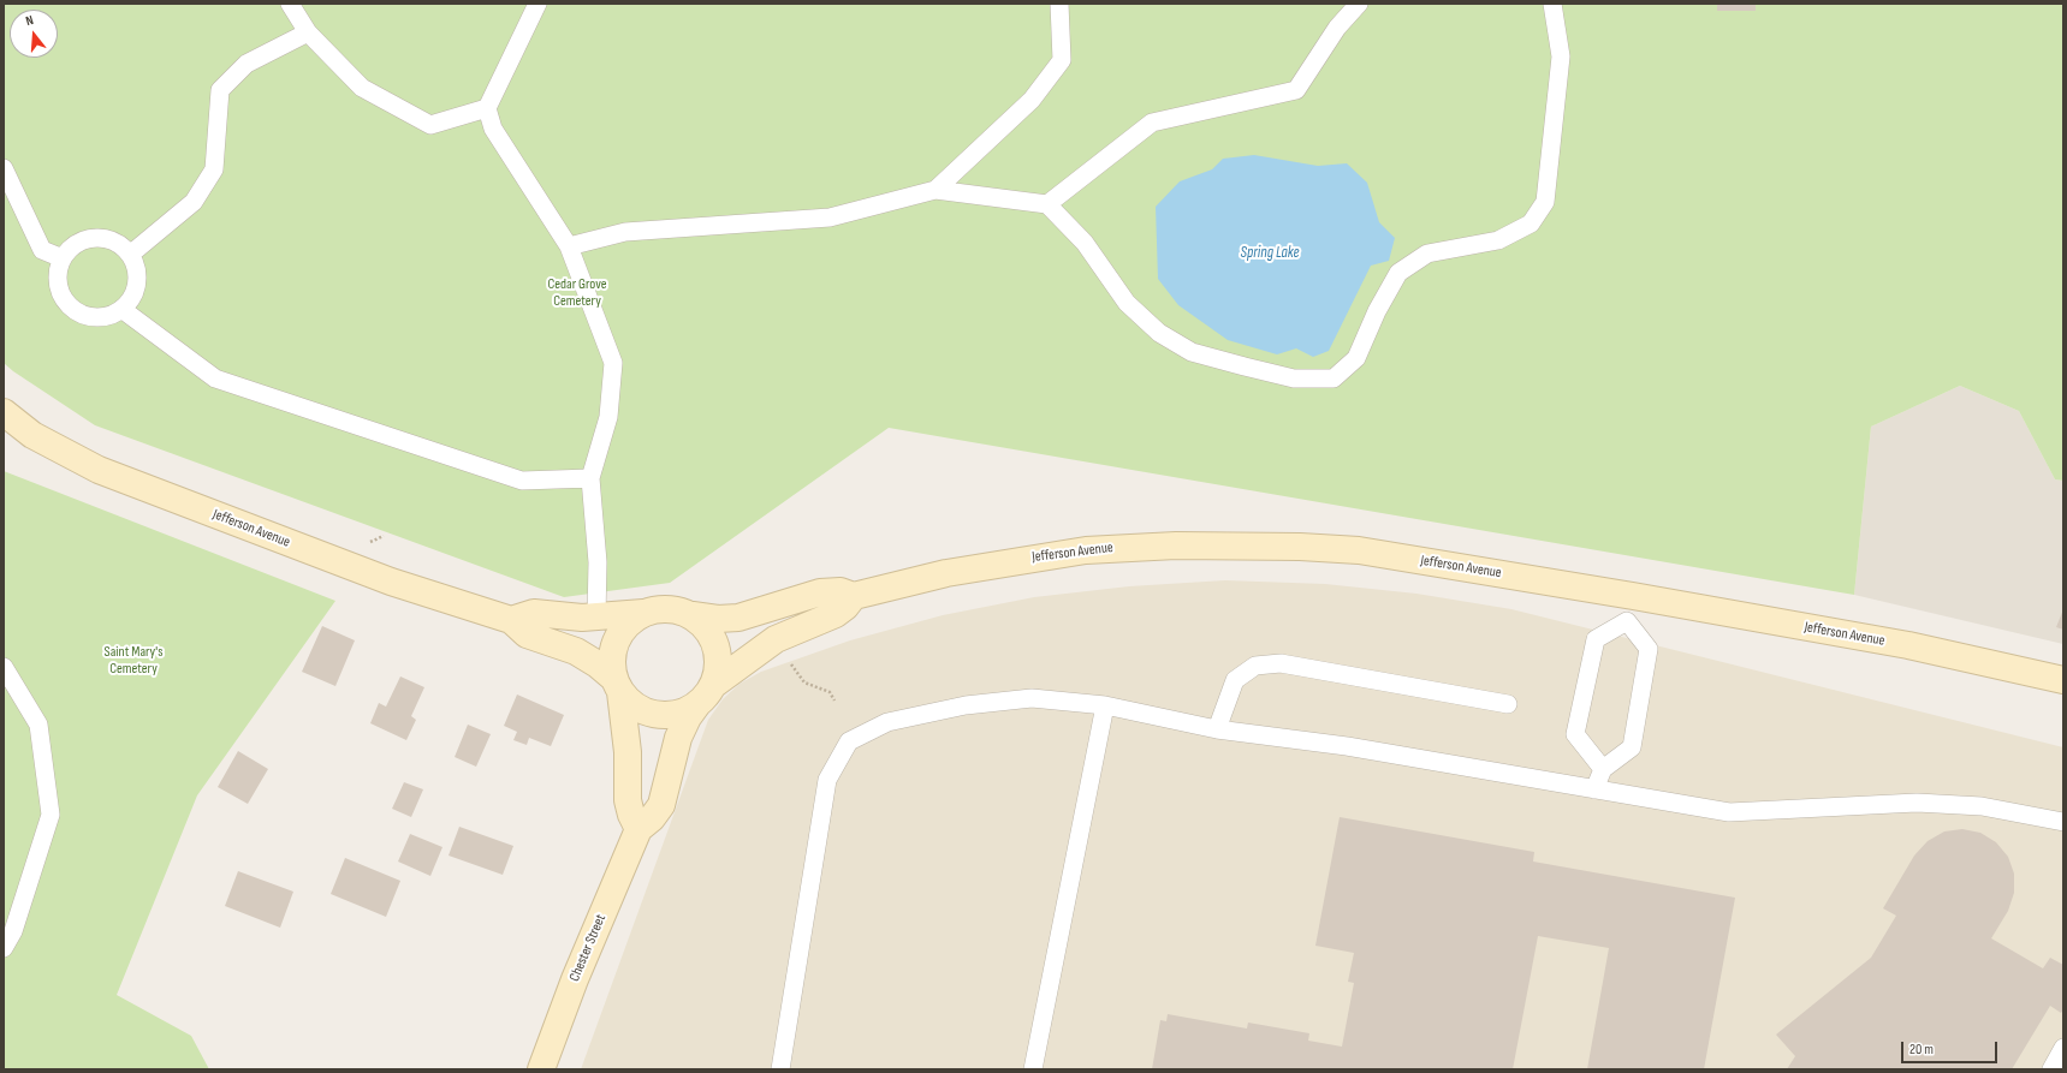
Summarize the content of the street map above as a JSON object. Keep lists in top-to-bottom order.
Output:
{
  "streets": {
    "main road": ["Jefferson Avenue", "Chester Street"]
  },
  "crossings": [
    ["Jefferson Avenue", "Chester Street"]
  ],
  "water": ["Spring Lake"],
  "parks": ["Cedar Grove Cemetery", "Saint Mary's Cemetery"],
  "scale_bar": "20 m",
  "north": "top"
}
